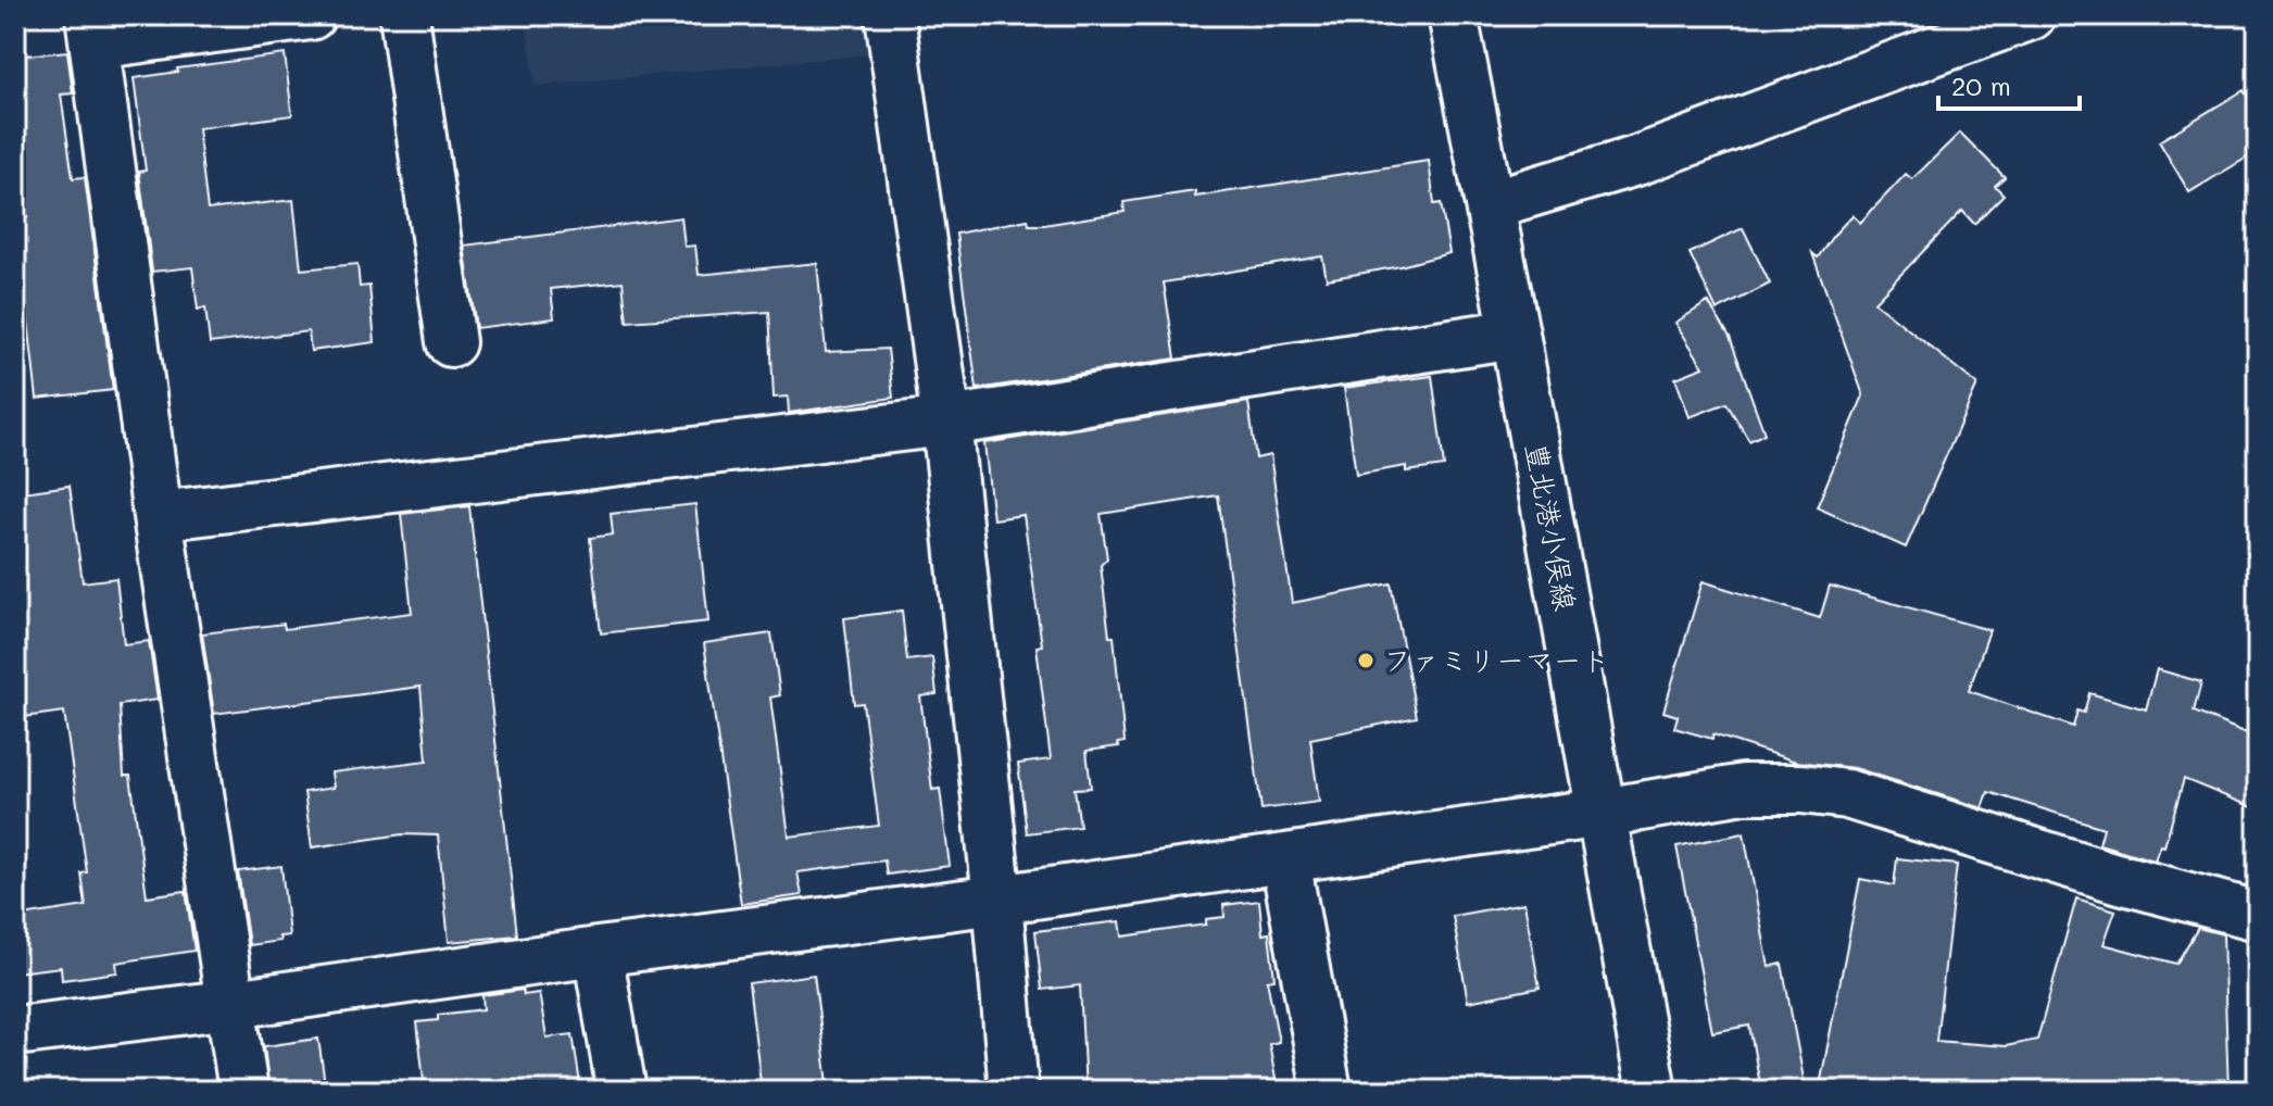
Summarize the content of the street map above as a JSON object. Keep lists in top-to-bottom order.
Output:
{
  "streets": {
    "street": ["豊北港小俣線"]
  },
  "places": ["ファミリーマート"],
  "scale_bar": "20 m"
}
